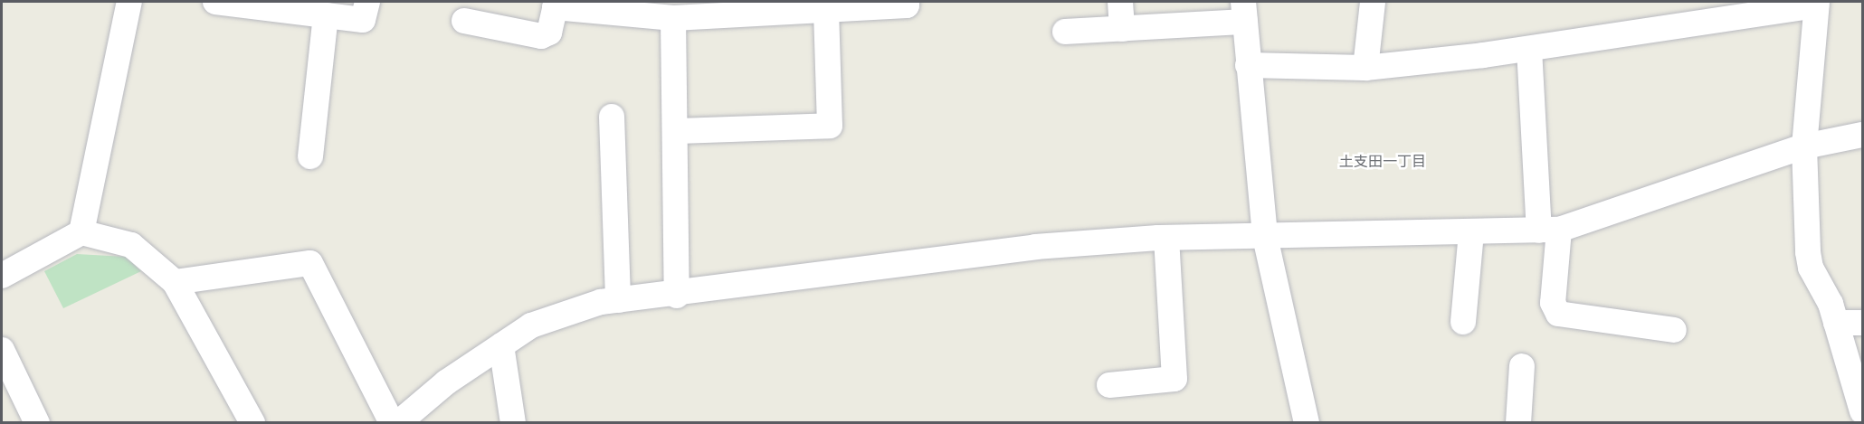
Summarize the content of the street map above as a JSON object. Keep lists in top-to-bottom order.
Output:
{
  "districts": ["土支田一丁目"]
}
